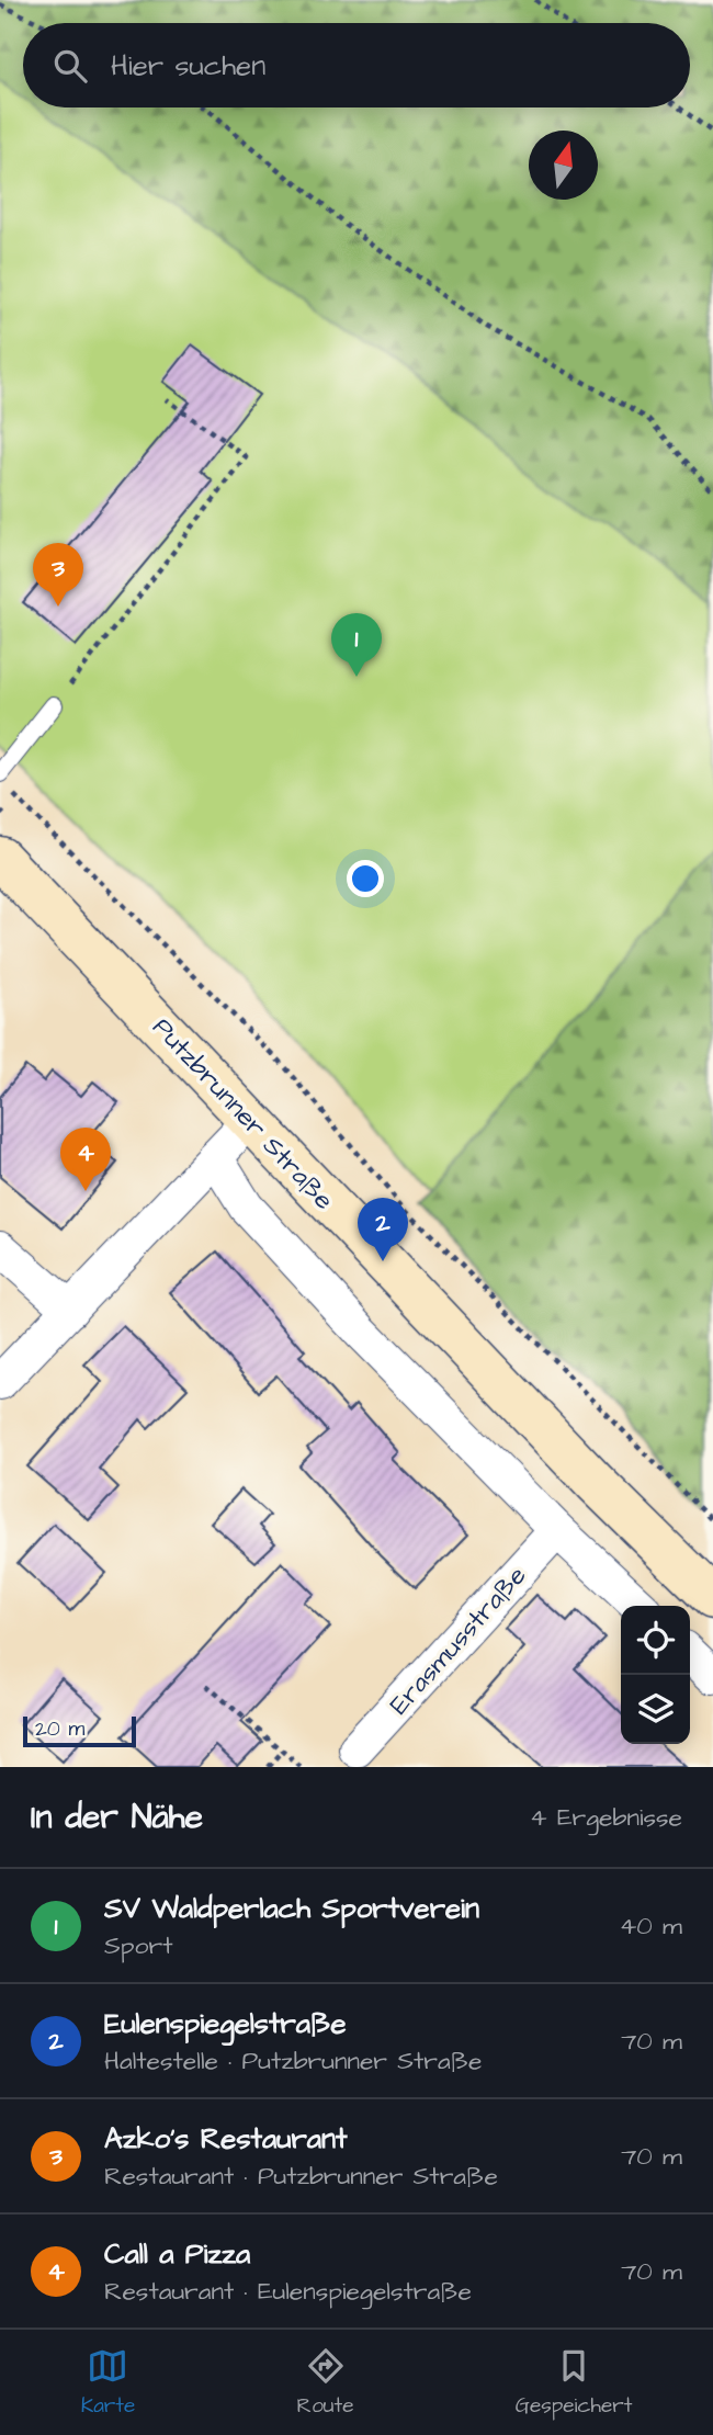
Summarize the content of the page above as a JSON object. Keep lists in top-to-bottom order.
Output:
{
  "streets": {
    "main road": ["Putzbrunner Straße"],
    "street": ["Erasmusstraße"]
  },
  "crossings": [
    ["Putzbrunner Straße", "Erasmusstraße"]
  ],
  "scale_bar": "20 m",
  "north": "top",
  "page": {
    "search": "Hier suchen",
    "pins": [
      "3",
      "1",
      "4",
      "2"
    ],
    "scale": "20 m",
    "heading": ["In der Nähe", "4 Ergebnisse"],
    "list": [
      {
        "mark": "1",
        "name": "SV Waldperlach Sportverein",
        "note": "Sport",
        "value": "40 m"
      },
      {
        "mark": "2",
        "name": "Eulenspiegelstraße",
        "note": "Haltestelle · Putzbrunner Straße",
        "value": "70 m"
      },
      {
        "mark": "3",
        "name": "Azko's Restaurant",
        "note": "Restaurant · Putzbrunner Straße",
        "value": "70 m"
      },
      {
        "mark": "4",
        "name": "Call a Pizza",
        "note": "Restaurant · Eulenspiegelstraße",
        "value": "70 m"
      }
    ],
    "nav": ["Karte", "Route", "Gespeichert"]
  }
}
